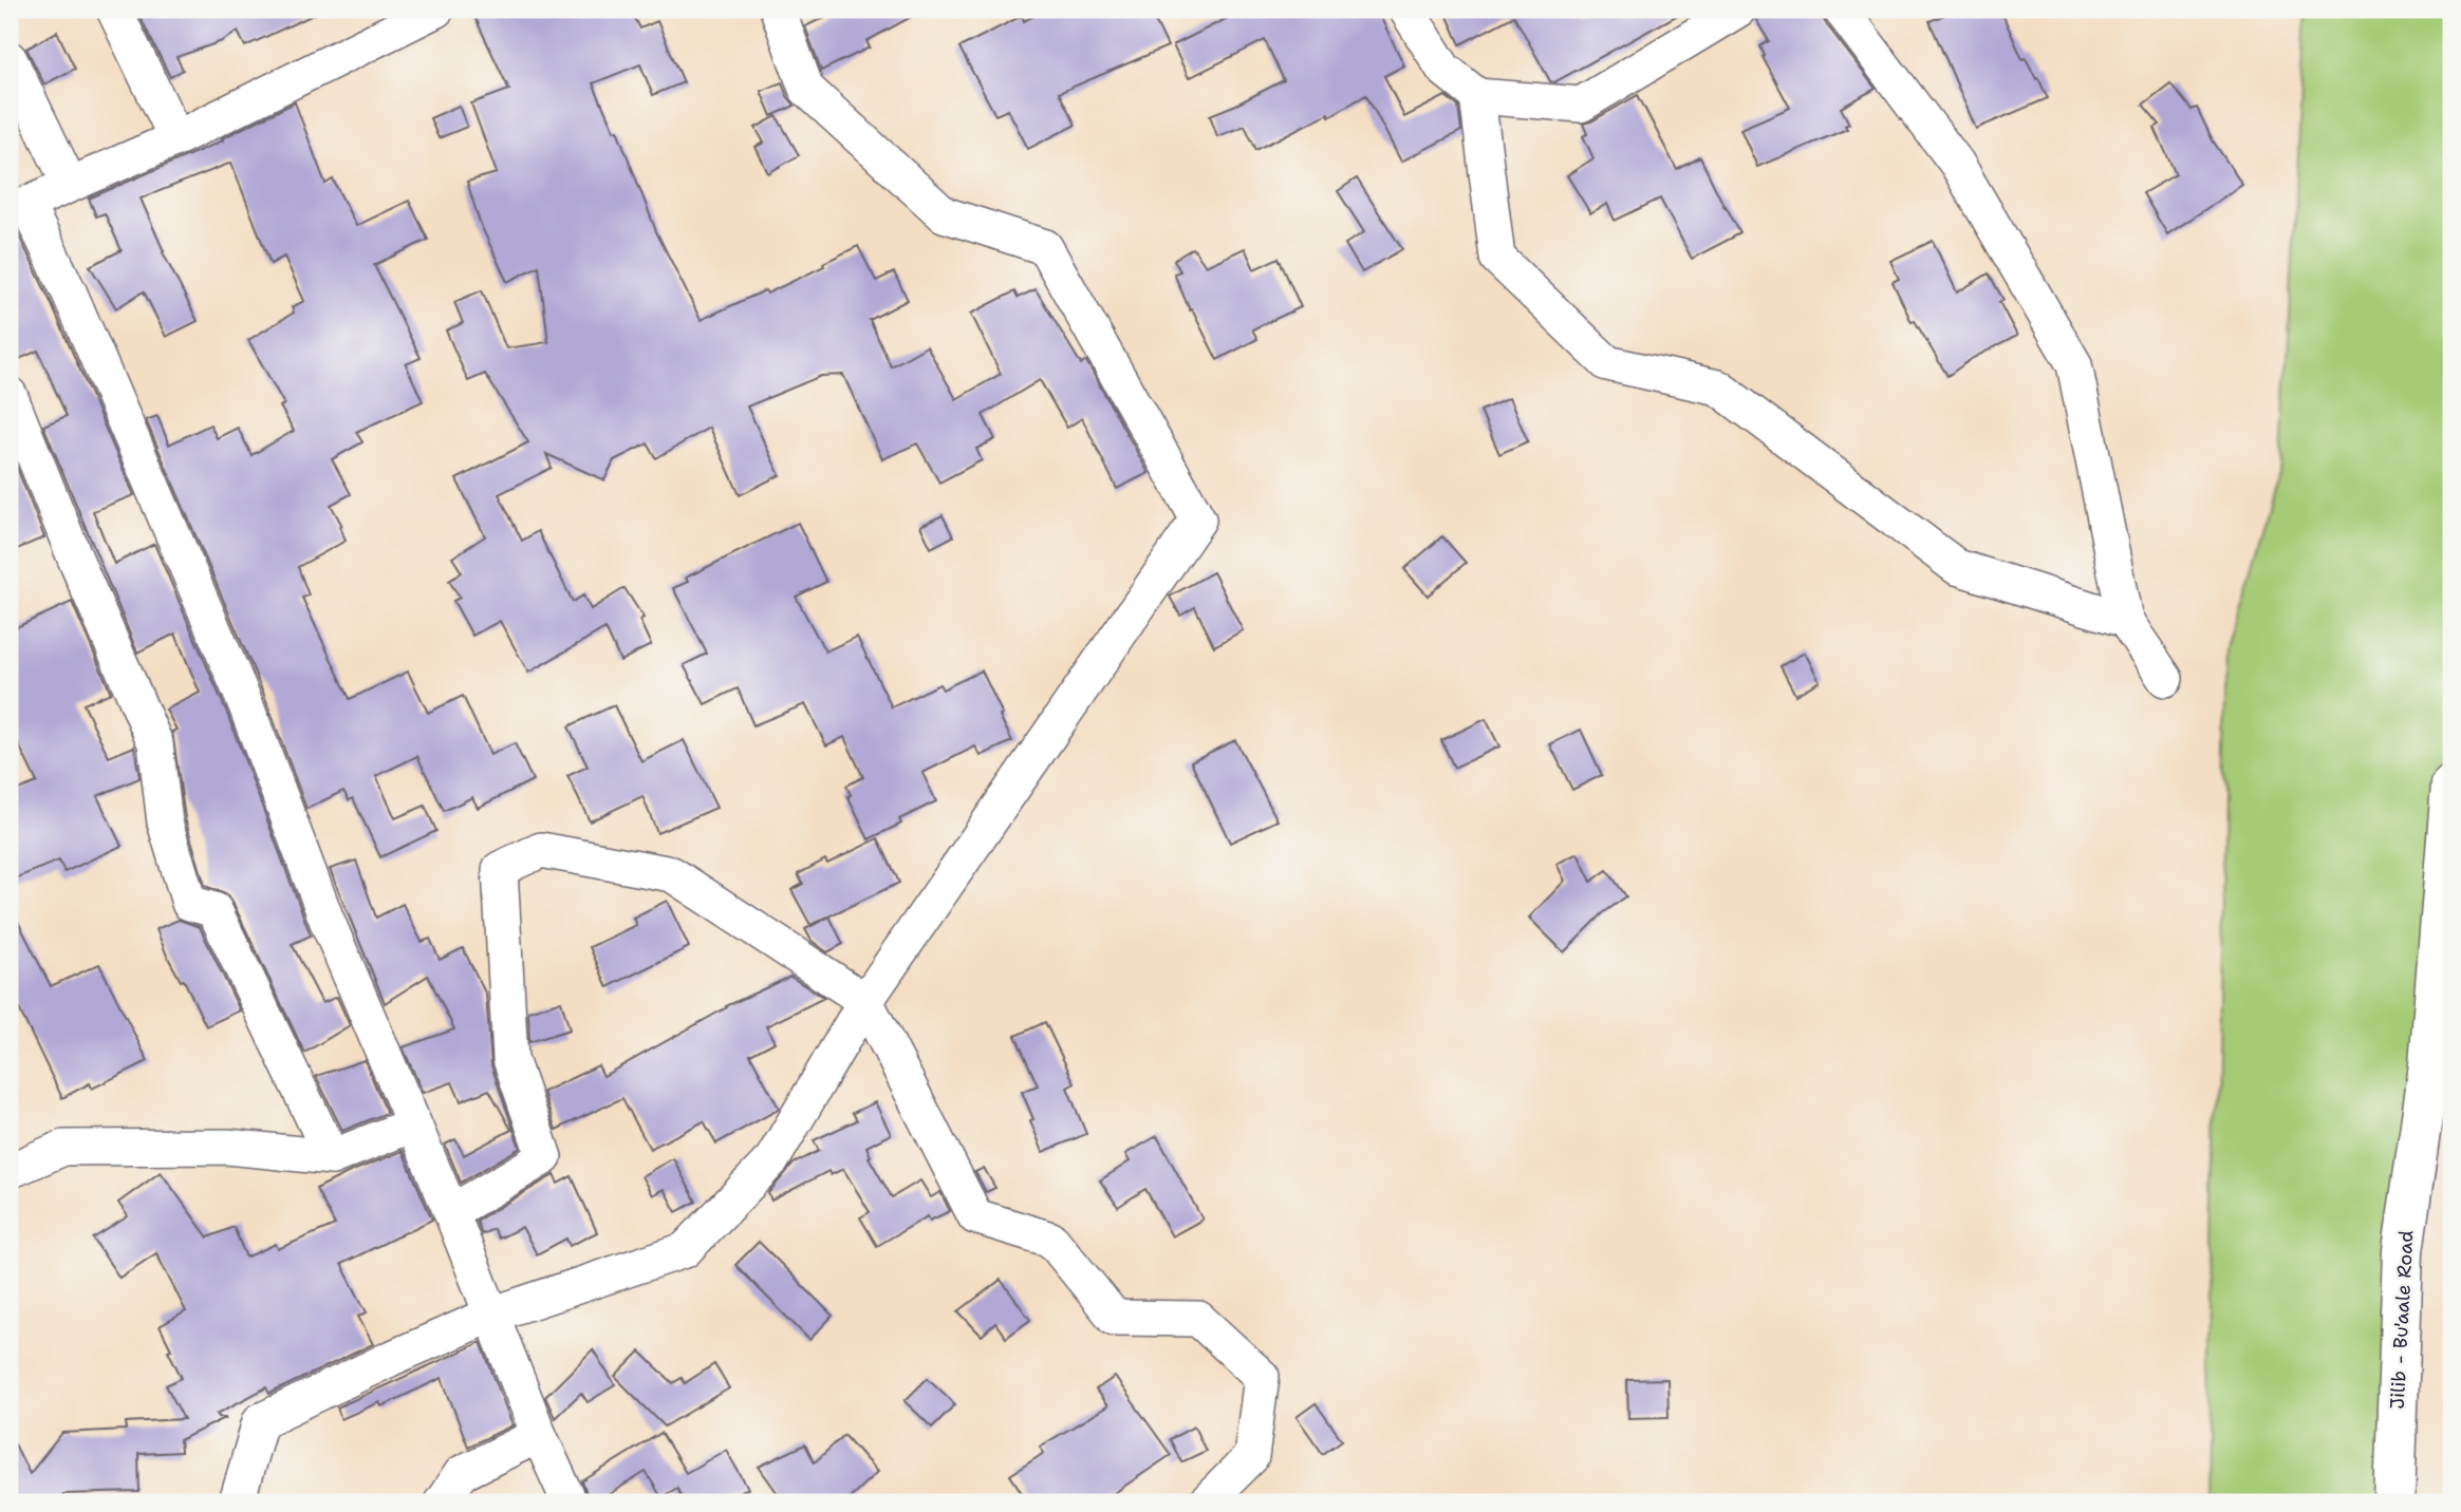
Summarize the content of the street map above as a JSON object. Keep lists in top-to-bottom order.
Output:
{
  "streets": {
    "main road": ["Jilib - Bu'aale Road"]
  }
}
